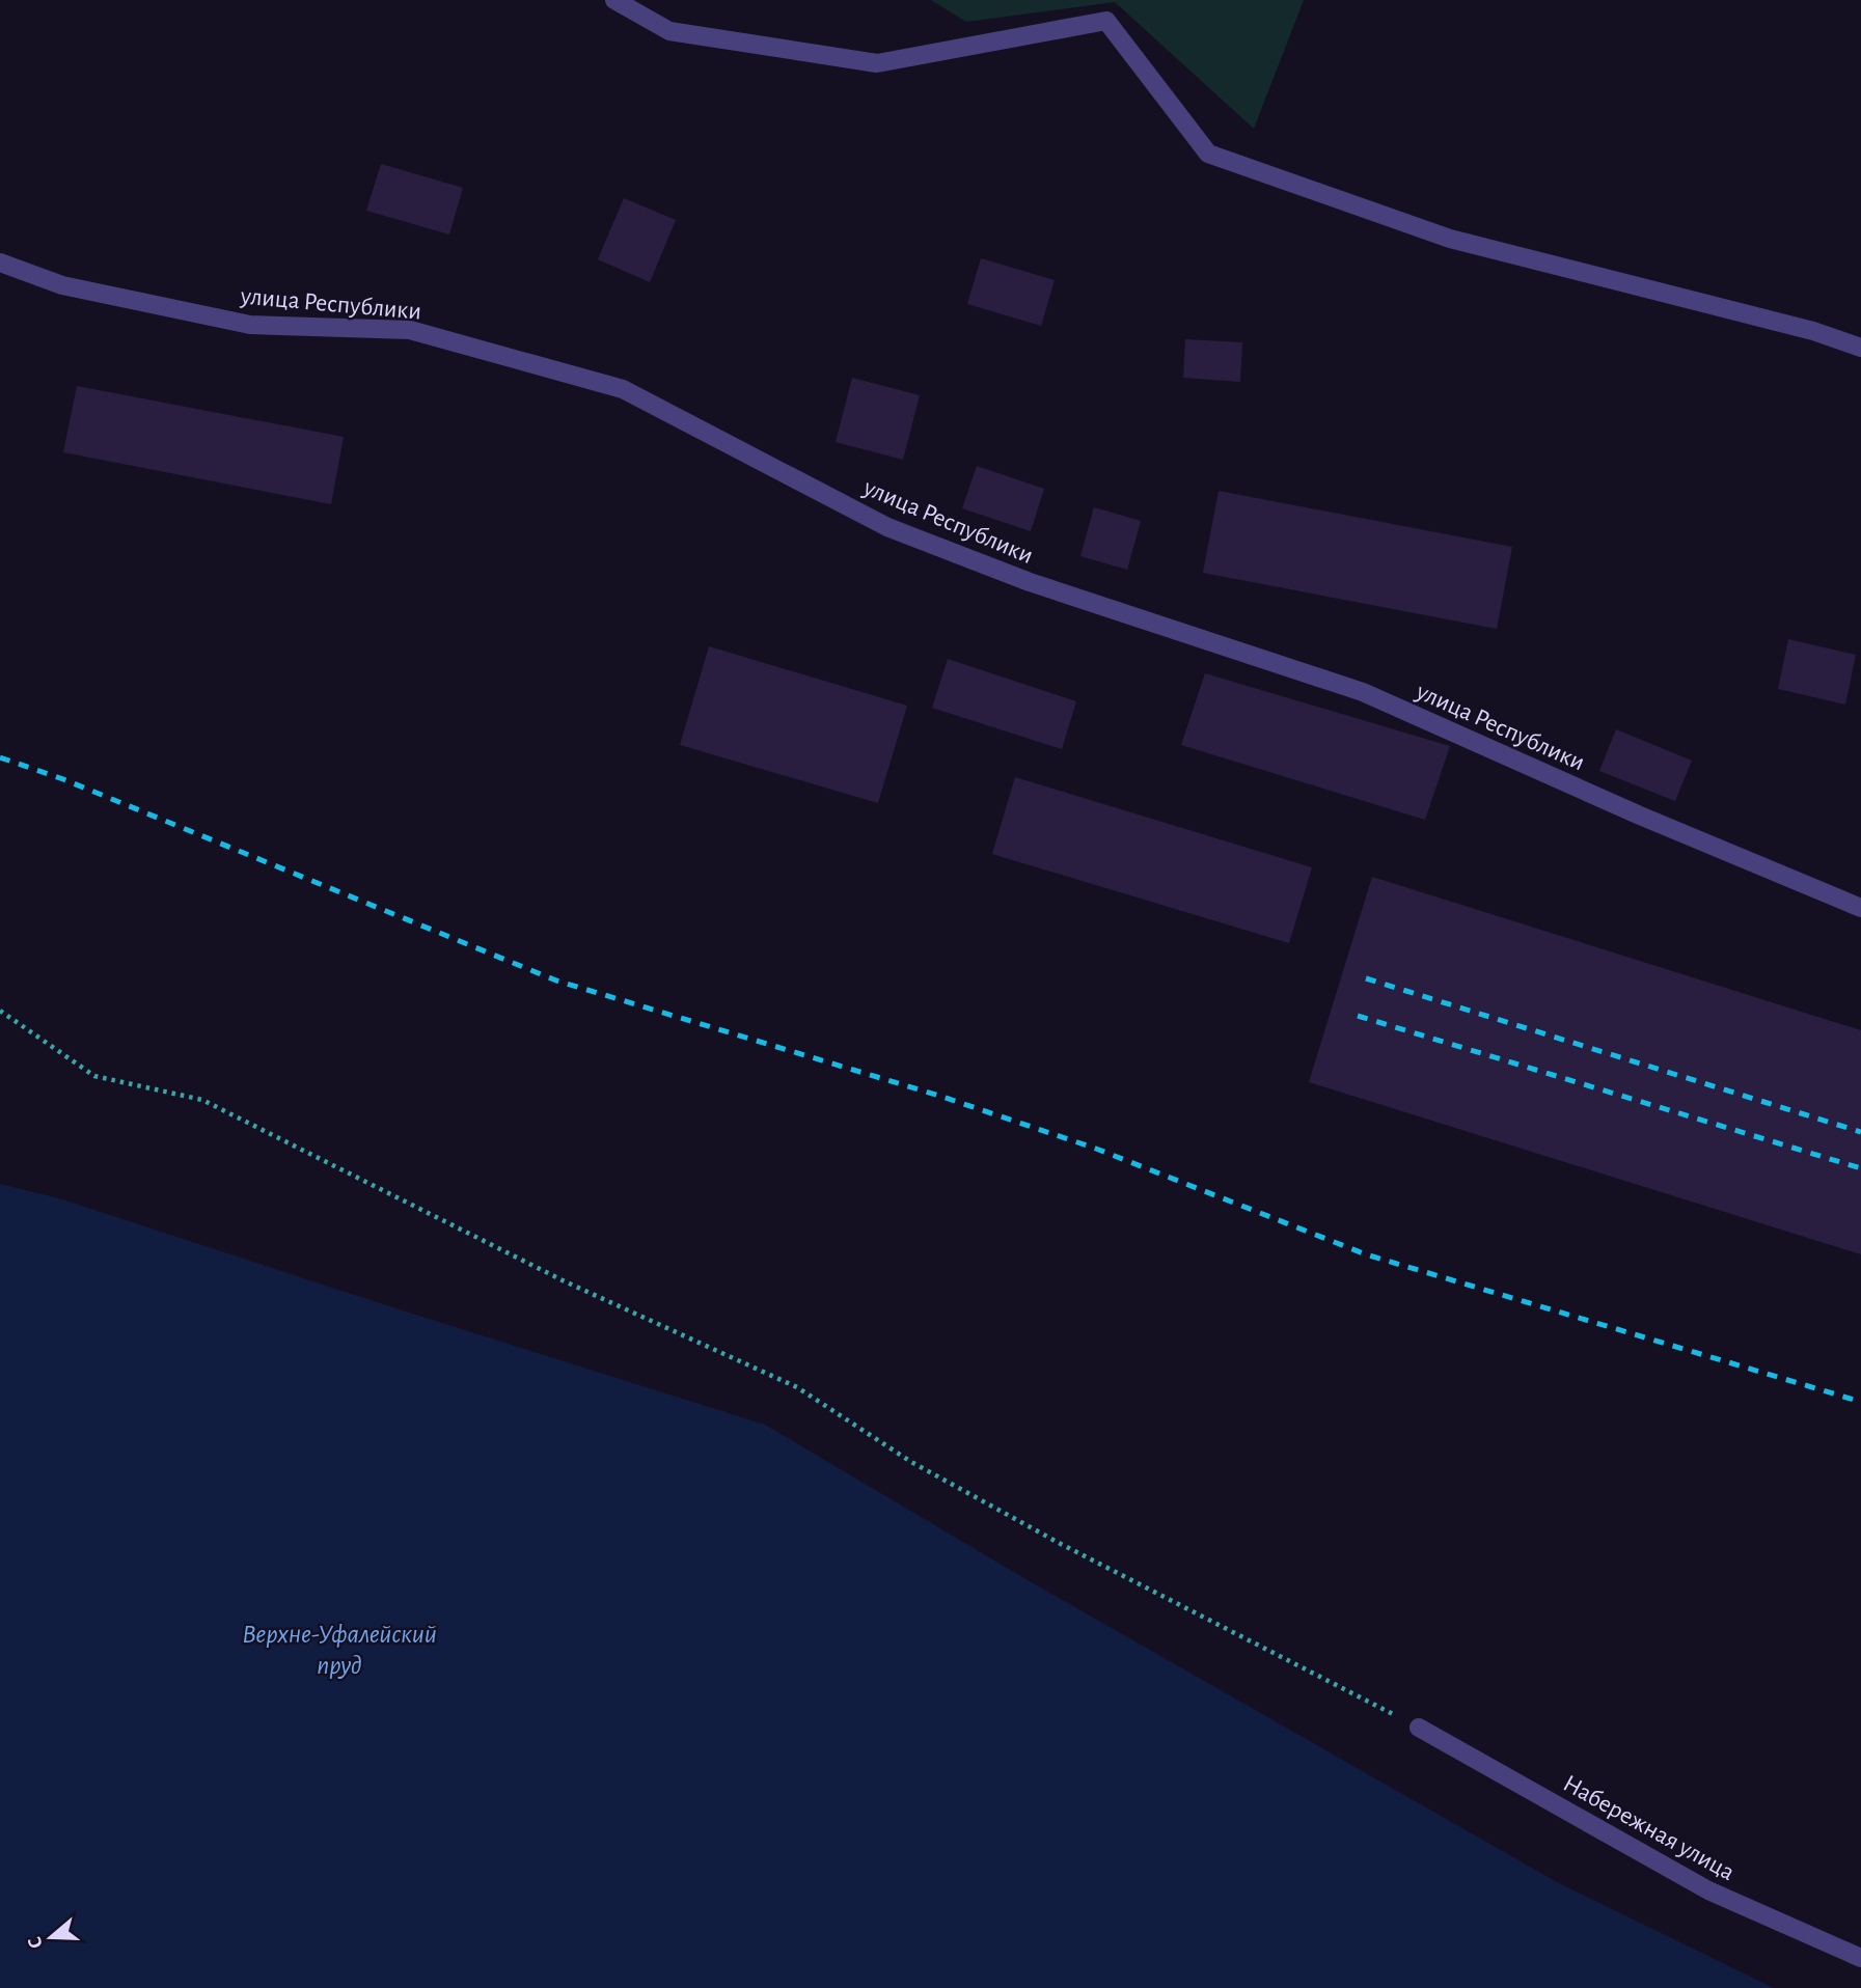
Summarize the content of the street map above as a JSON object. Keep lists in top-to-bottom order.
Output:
{
  "streets": {
    "street": ["улица Республики", "Набережная улица"]
  },
  "water": ["Верхне-Уфалейский пруд"],
  "north": "left"
}
